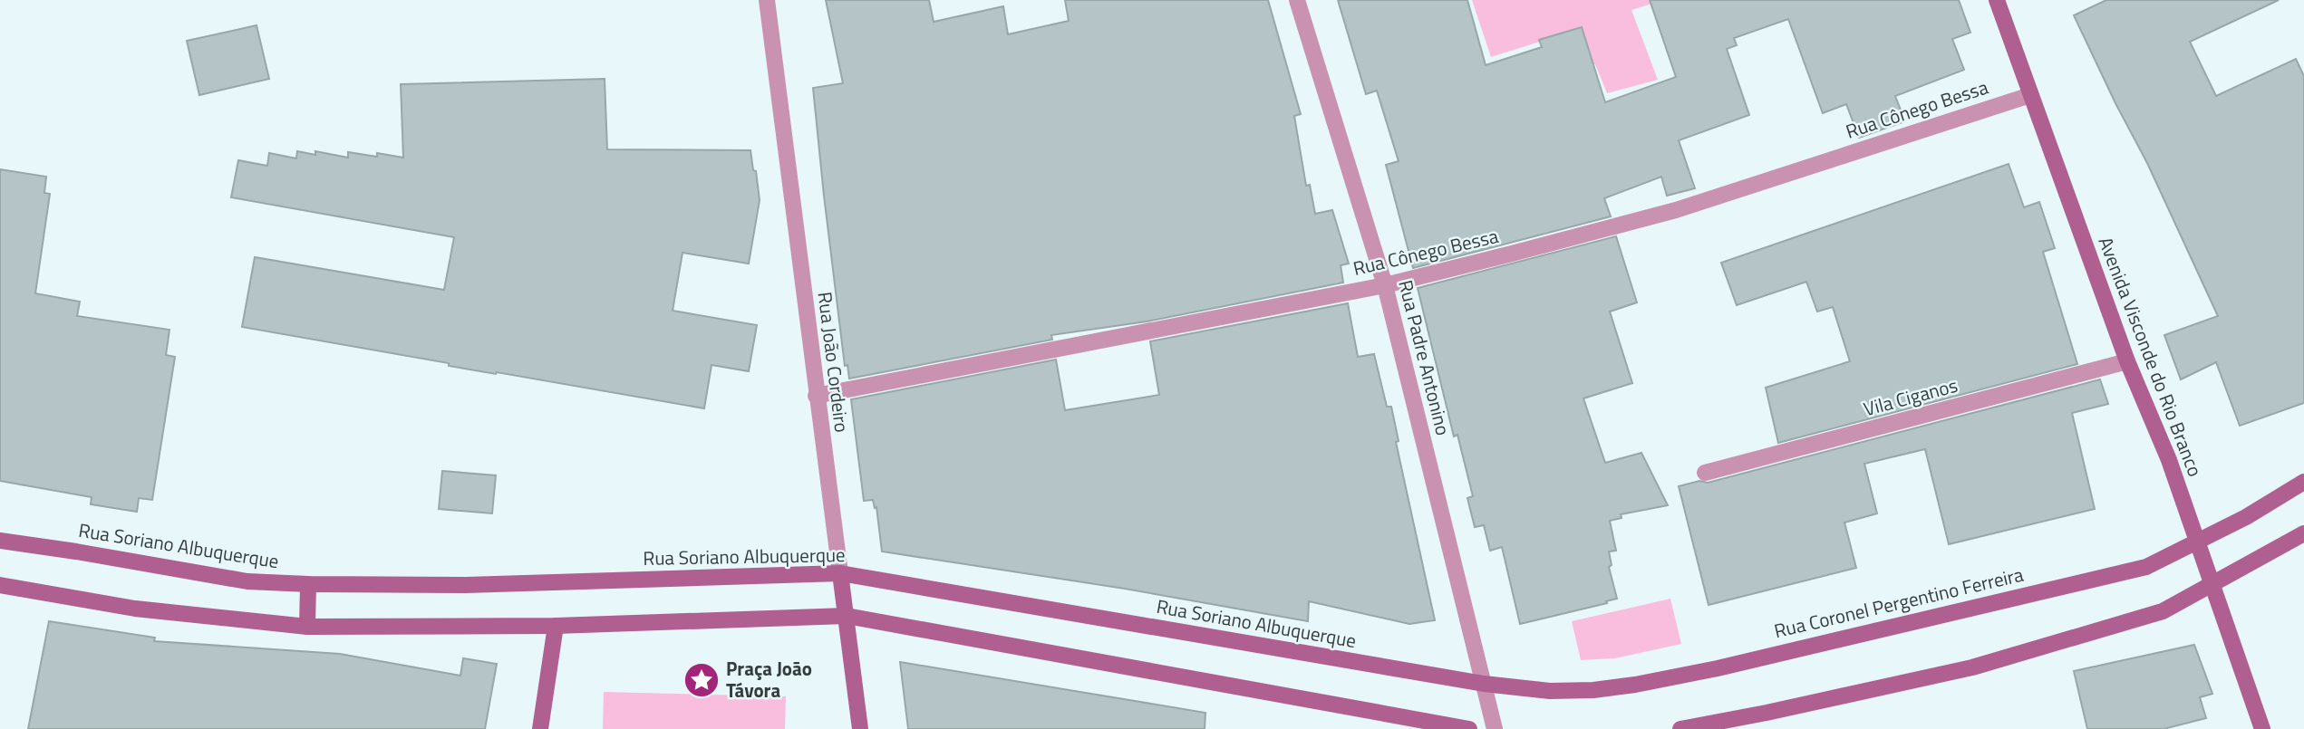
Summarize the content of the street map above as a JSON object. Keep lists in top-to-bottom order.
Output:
{
  "streets": {
    "main road": [
      "Avenida Visconde do Rio Branco",
      "Rua João Cordeiro",
      "Rua Soriano Albuquerque",
      "Rua Coronel Pergentino Ferreira"
    ],
    "street": ["Rua Cônego Bessa", "Rua Padre Antonino", "Vila Ciganos"]
  },
  "crossings": [
    ["Rua Cônego Bessa", "Avenida Visconde do Rio Branco"],
    ["Rua Cônego Bessa", "Rua Padre Antonino"],
    ["Rua Cônego Bessa", "Rua João Cordeiro"],
    ["Avenida Visconde do Rio Branco", "Vila Ciganos"],
    ["Avenida Visconde do Rio Branco", "Rua Coronel Pergentino Ferreira"],
    ["Rua Padre Antonino", "Rua Soriano Albuquerque"],
    ["Rua Padre Antonino", "Rua Coronel Pergentino Ferreira"],
    ["Rua João Cordeiro", "Rua Soriano Albuquerque"],
    ["Rua Soriano Albuquerque", "Rua Coronel Pergentino Ferreira"]
  ],
  "places": {
    "place": ["Praça João Távora"]
  }
}
